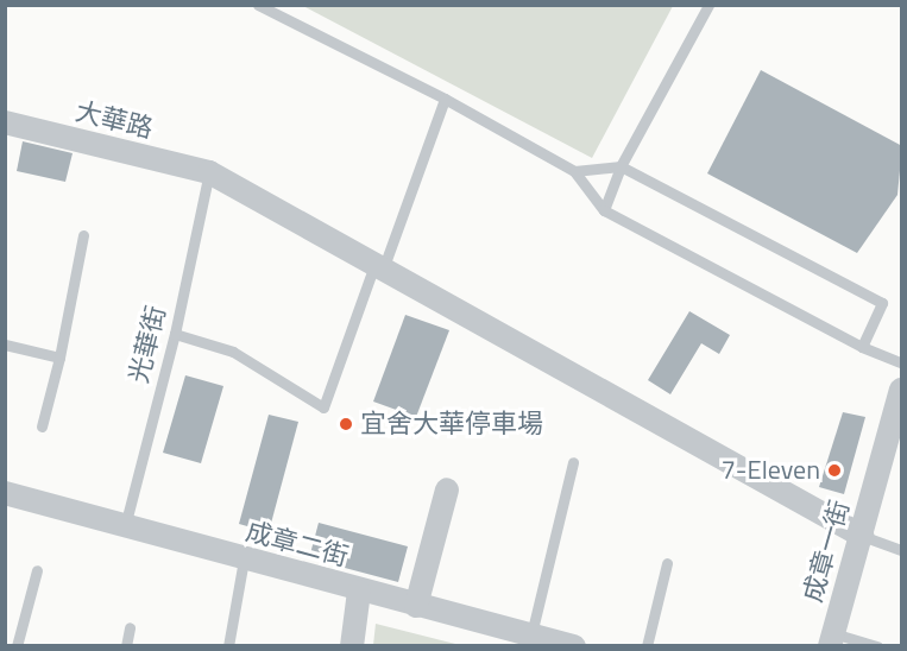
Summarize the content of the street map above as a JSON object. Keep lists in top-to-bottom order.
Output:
{
  "streets": {
    "street": ["大華路", "成章二街", "成章一街"],
    "lane": ["光華街"]
  },
  "crossings": [
    ["大華路", "光華街"],
    ["大華路", "成章一街"],
    ["光華街", "成章二街"]
  ],
  "places": ["宜舍大華停車場", "7-Eleven"]
}
